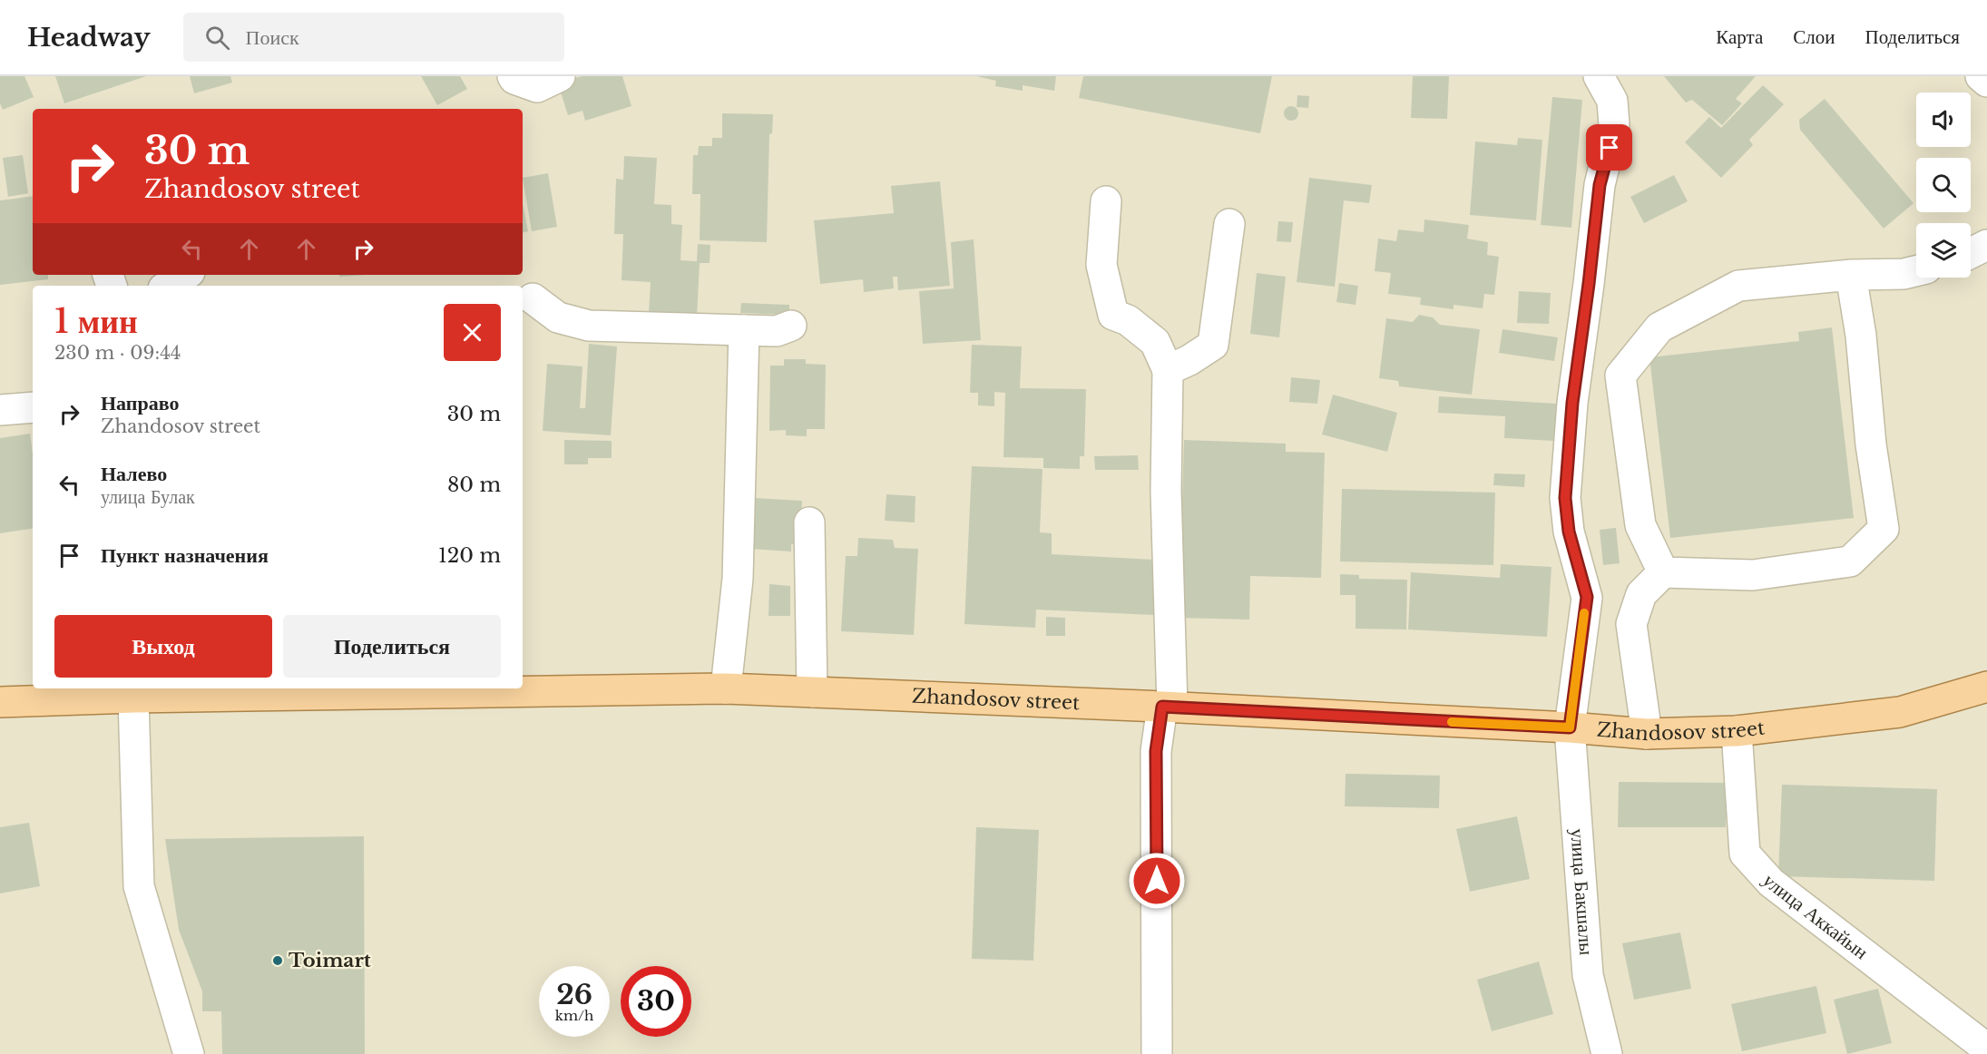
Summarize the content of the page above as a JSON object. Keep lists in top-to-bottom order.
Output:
{
  "streets": {
    "main road": ["Zhandosov street"],
    "street": ["улица Бакшалы", "улица Аккайын"]
  },
  "crossings": [
    ["Zhandosov street", "улица Бакшалы"],
    ["Zhandosov street", "улица Аккайын"]
  ],
  "places": ["Toimart"],
  "page": {
    "header": "Headway",
    "search": "Поиск",
    "nav": ["Карта", "Слои", "Поделиться"],
    "turn": ["30 m", "Zhandosov street"],
    "heading": ["1 мин", "230 m · 09:44"],
    "list": [
      {
        "name": "Направо",
        "note": "Zhandosov street",
        "value": "30 m"
      },
      {
        "name": "Налево",
        "note": "улица Булак",
        "value": "80 m"
      },
      {
        "name": "Пункт назначения",
        "value": "120 m"
      }
    ],
    "buttons": ["Выход", "Поделиться"],
    "speed": "26 km/h",
    "limit": "30"
  }
}
